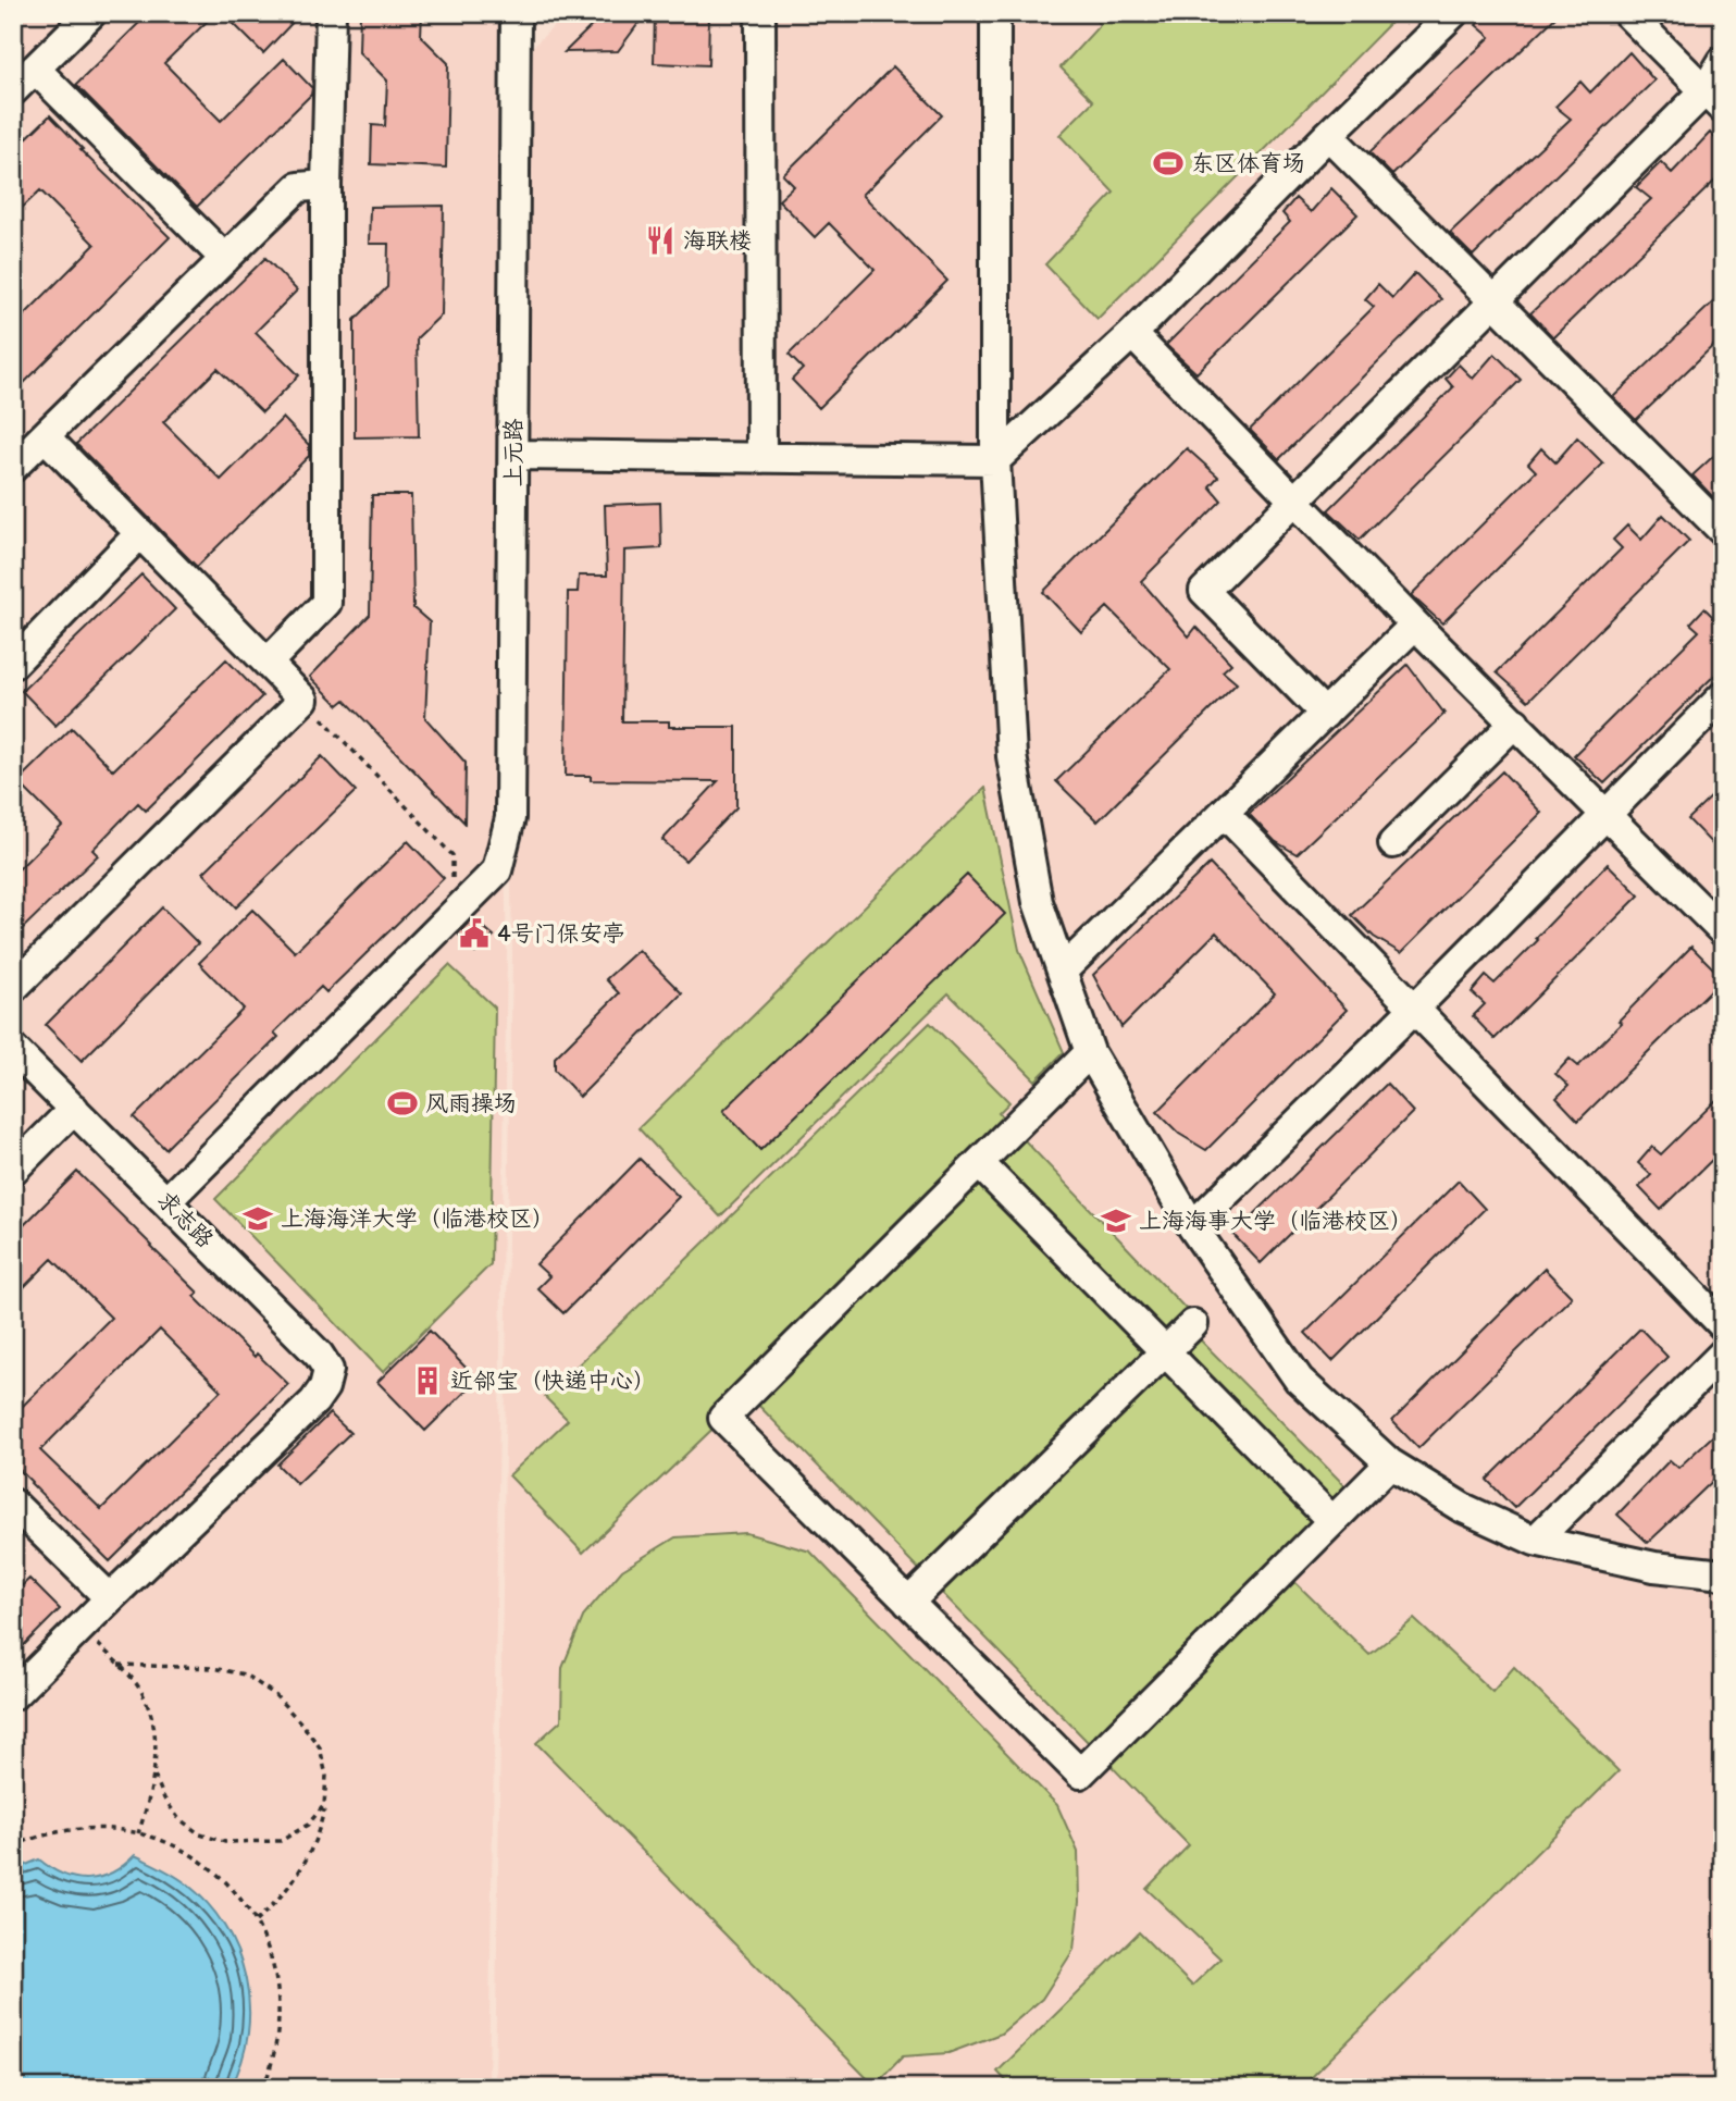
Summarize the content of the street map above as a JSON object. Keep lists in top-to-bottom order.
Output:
{
  "streets": {
    "street": ["上元路", "求志路"]
  },
  "crossings": [
    ["上元路", "求志路"]
  ],
  "places": {
    "sports": ["东区体育场", "风雨操场"],
    "restaurant": ["海联楼"],
    "public building": ["4号门保安亭"],
    "school or university": ["上海海洋大学（临港校区）", "上海海事大学（临港校区）"],
    "building": ["近邻宝（快递中心）"]
  }
}
